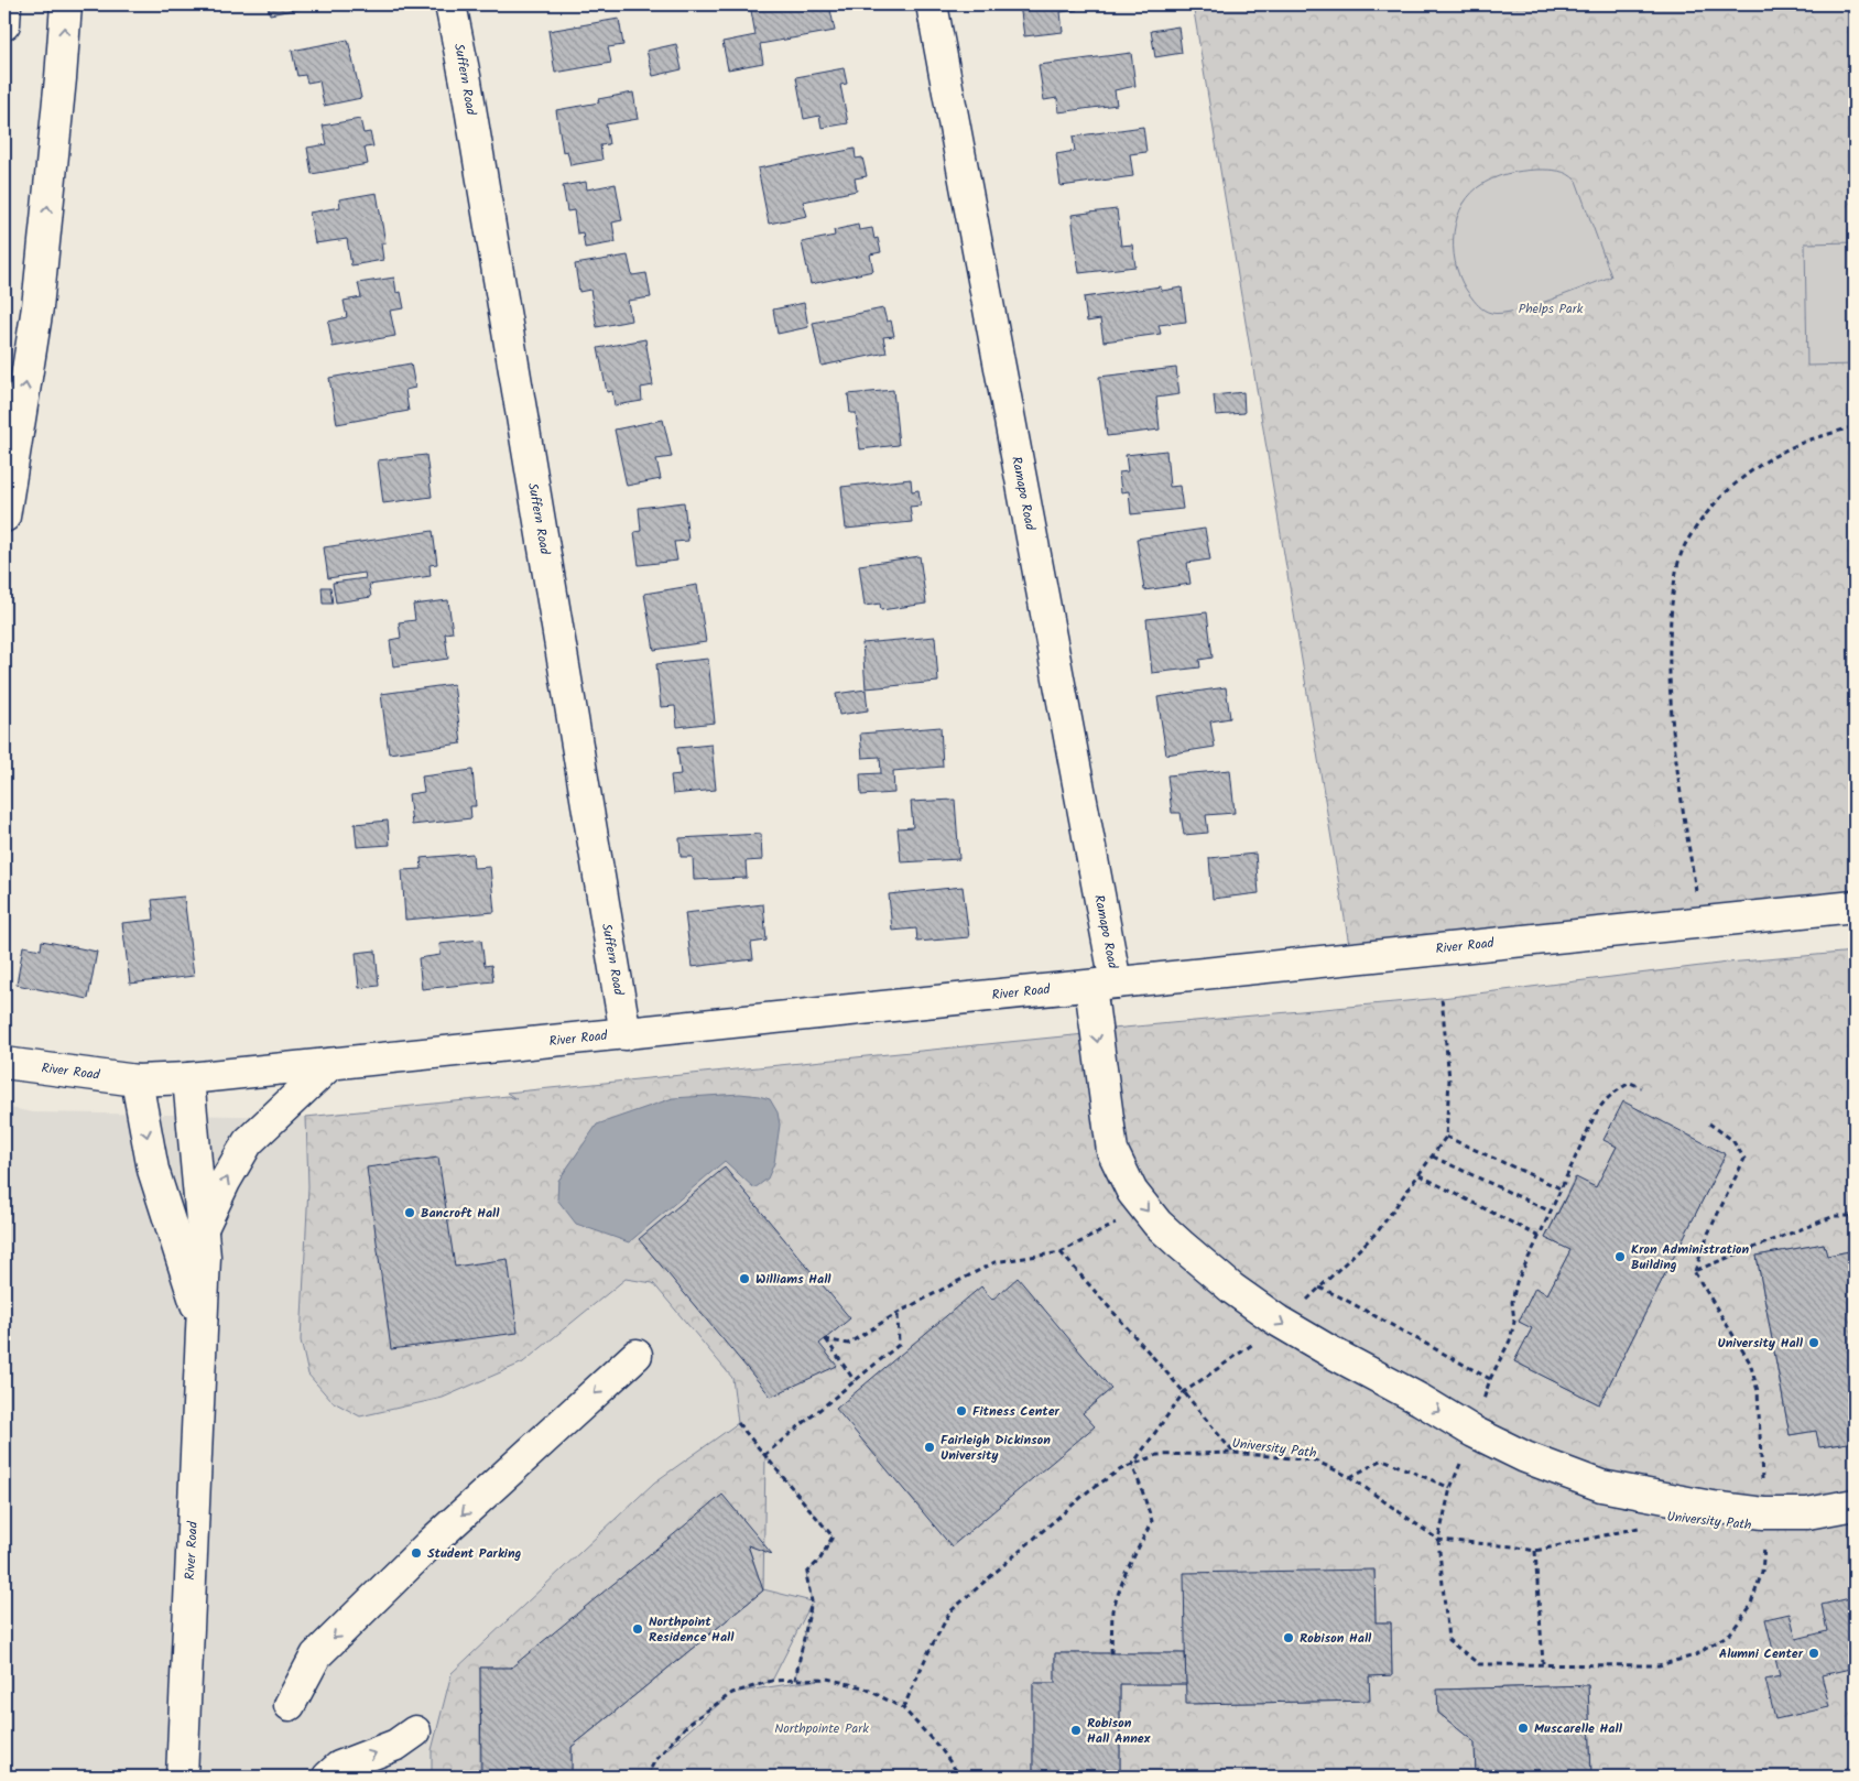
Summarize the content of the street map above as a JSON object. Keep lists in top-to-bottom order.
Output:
{
  "streets": {
    "main road": ["Suffern Road", "Ramapo Road", "River Road"],
    "path": ["University Path"]
  },
  "crossings": [
    ["Suffern Road", "River Road"],
    ["Ramapo Road", "River Road"]
  ],
  "parks": ["Phelps Park", "Northpointe Park"],
  "places": [
    "Bancroft Hall",
    "Kron Administration Building",
    "Williams Hall",
    "University Hall",
    "Fitness Center",
    "Fairleigh Dickinson University",
    "Student Parking",
    "Northpoint Residence Hall",
    "Robison Hall",
    "Alumni Center",
    "Muscarelle Hall",
    "Robison Hall Annex"
  ]
}
